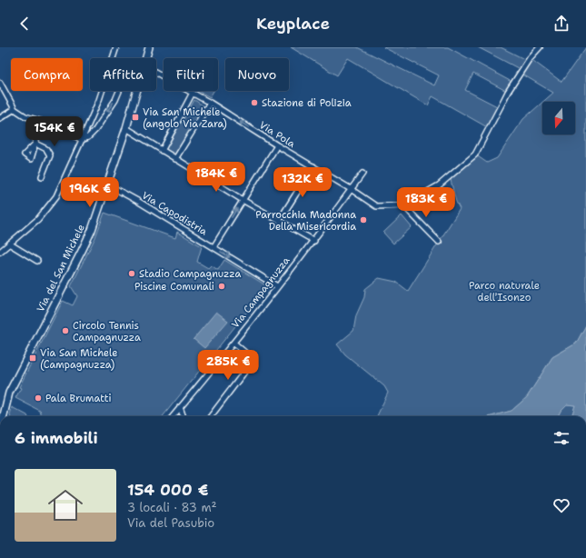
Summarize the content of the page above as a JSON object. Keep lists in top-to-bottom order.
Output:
{
  "streets": {
    "main road": ["Via del San Michele"],
    "street": ["Via Pola", "Via Capodistria", "Via Campagnuzza"]
  },
  "crossings": [
    ["Via Pola", "Via Capodistria"],
    ["Via Pola", "Via Campagnuzza"],
    ["Via Capodistria", "Via del San Michele"],
    ["Via Capodistria", "Via Campagnuzza"]
  ],
  "parks": ["Parco naturale dell'Isonzo"],
  "places": {
    "other": [
      "Stazione di Polizia",
      "Parrocchia Madonna Della Misericordia",
      "Stadio Campagnuzza",
      "Piscine Comunali",
      "Circolo Tennis Campagnuzza",
      "Pala Brumatti"
    ],
    "transit": ["Via San Michele (angolo Via Zara)", "Via San Michele (Campagnuzza)"]
  },
  "north": "bottom",
  "page": {
    "header": "Keyplace",
    "chip": [
      "Compra",
      "Affitta",
      "Filtri",
      "Nuovo"
    ],
    "price": [
      "154K €",
      "184K €",
      "132K €",
      "196K €",
      "183K €",
      "285K €"
    ],
    "heading": "6 immobili",
    "list": [
      {
        "name": "154 000 €",
        "note": "3 locali · 83 m² · Via del Pasubio"
      }
    ]
  }
}
